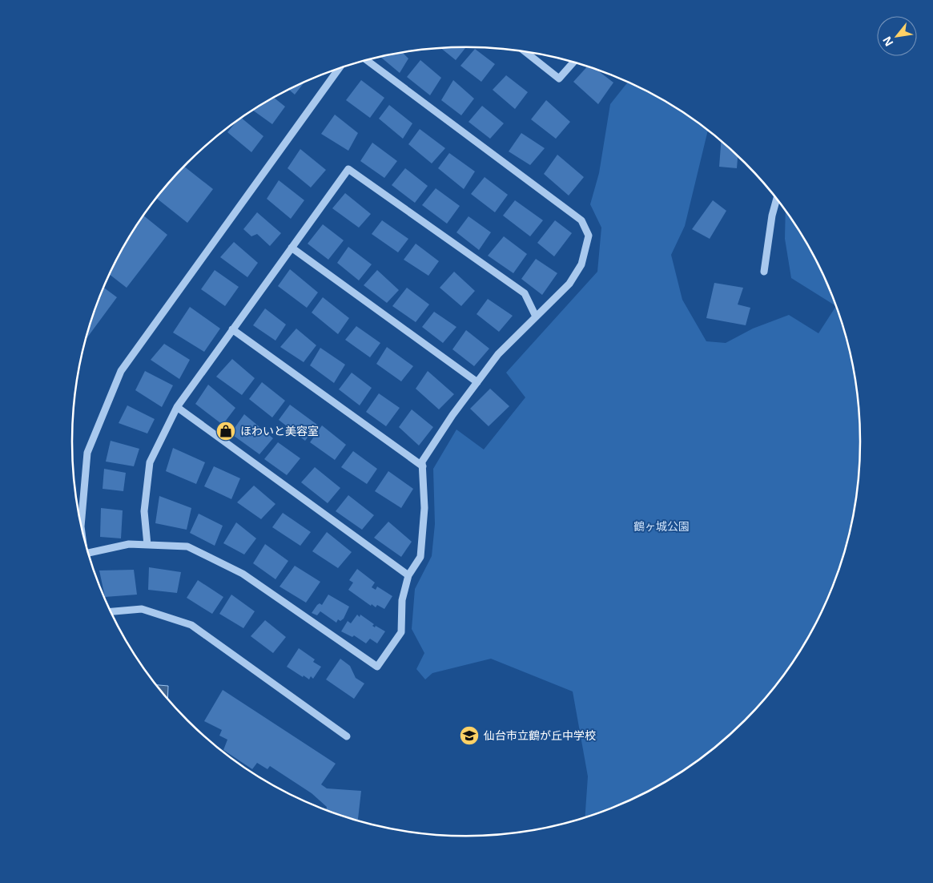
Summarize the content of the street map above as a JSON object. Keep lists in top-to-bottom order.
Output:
{
  "parks": ["鶴ヶ城公園"],
  "places": {
    "shop": ["ほわいと美容室"],
    "school or university": ["仙台市立鶴が丘中学校"]
  },
  "north": "bottom left"
}
